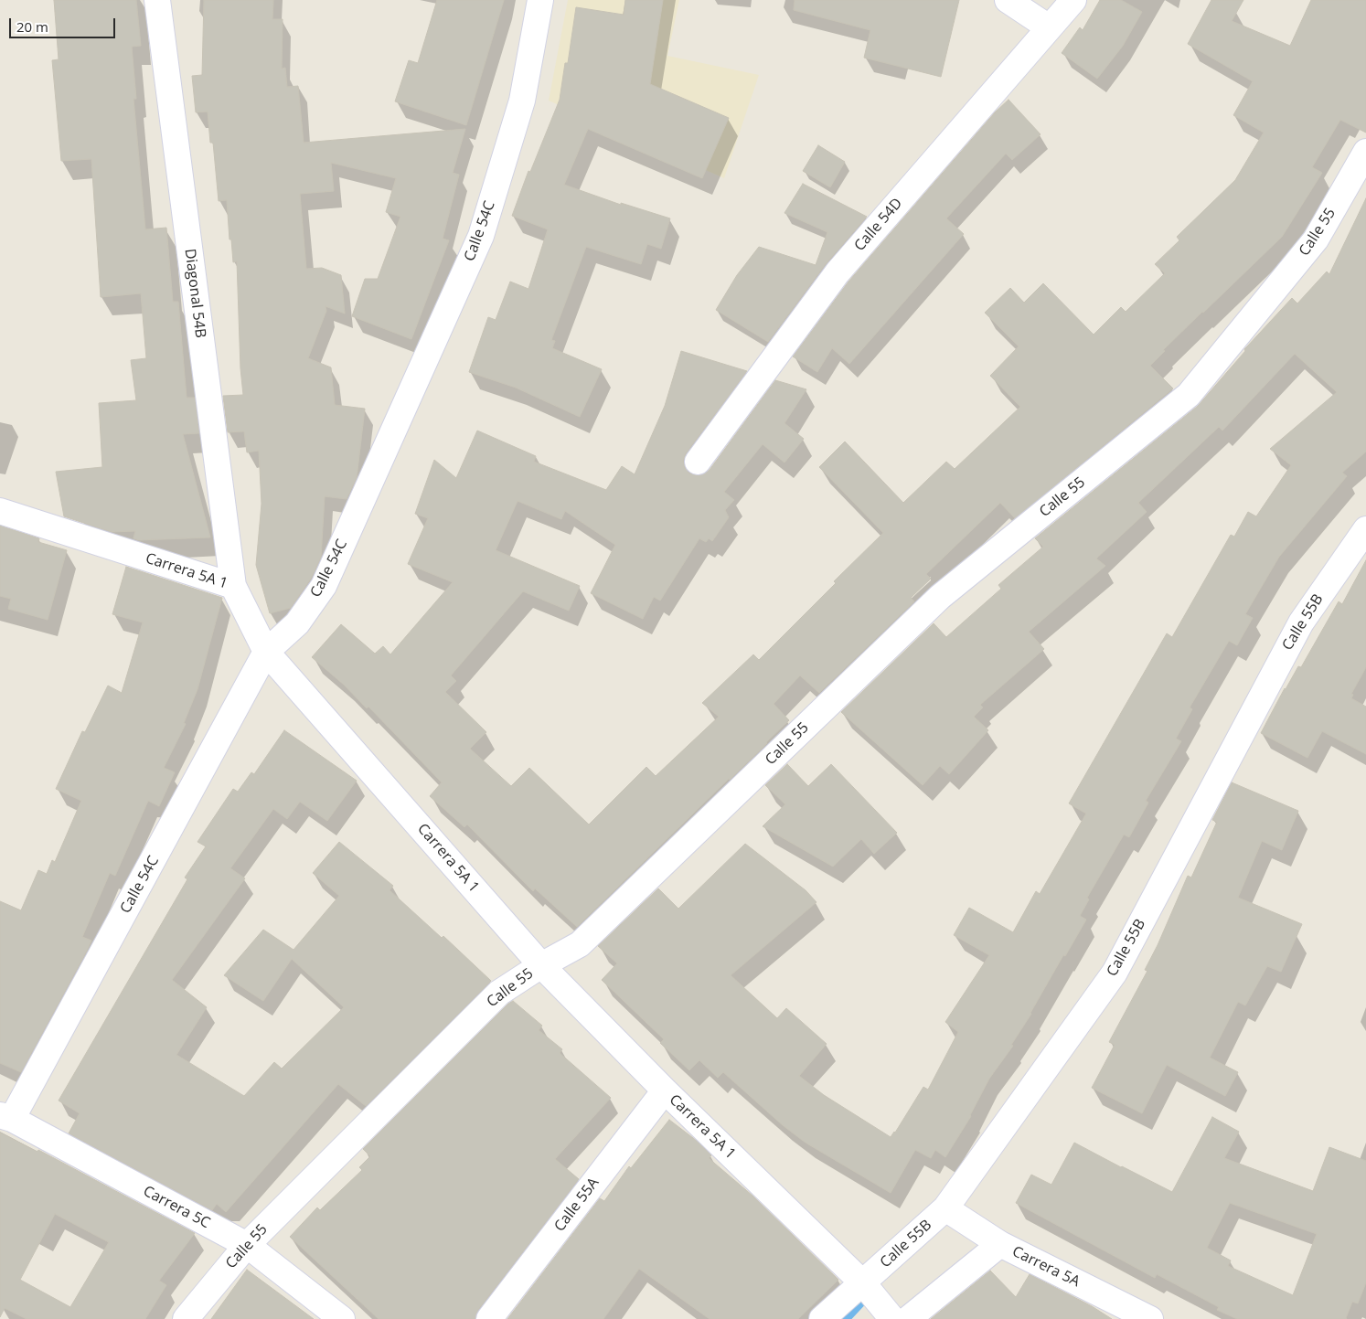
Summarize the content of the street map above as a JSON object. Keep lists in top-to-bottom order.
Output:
{
  "streets": {
    "street": [
      "Calle 54D",
      "Calle 54C",
      "Calle 55",
      "Diagonal 54B",
      "Carrera 5A 1",
      "Calle 55B",
      "Calle 55A",
      "Carrera 5C",
      "Carrera 5A"
    ]
  },
  "crossings": [
    ["Calle 54C", "Carrera 5A 1"],
    ["Calle 54C", "Carrera 5C"],
    ["Calle 55", "Carrera 5A 1"],
    ["Calle 55", "Carrera 5C"],
    ["Diagonal 54B", "Carrera 5A 1"],
    ["Carrera 5A 1", "Calle 55B"],
    ["Carrera 5A 1", "Calle 55A"],
    ["Calle 55B", "Carrera 5A"]
  ],
  "scale_bar": "20 m"
}
